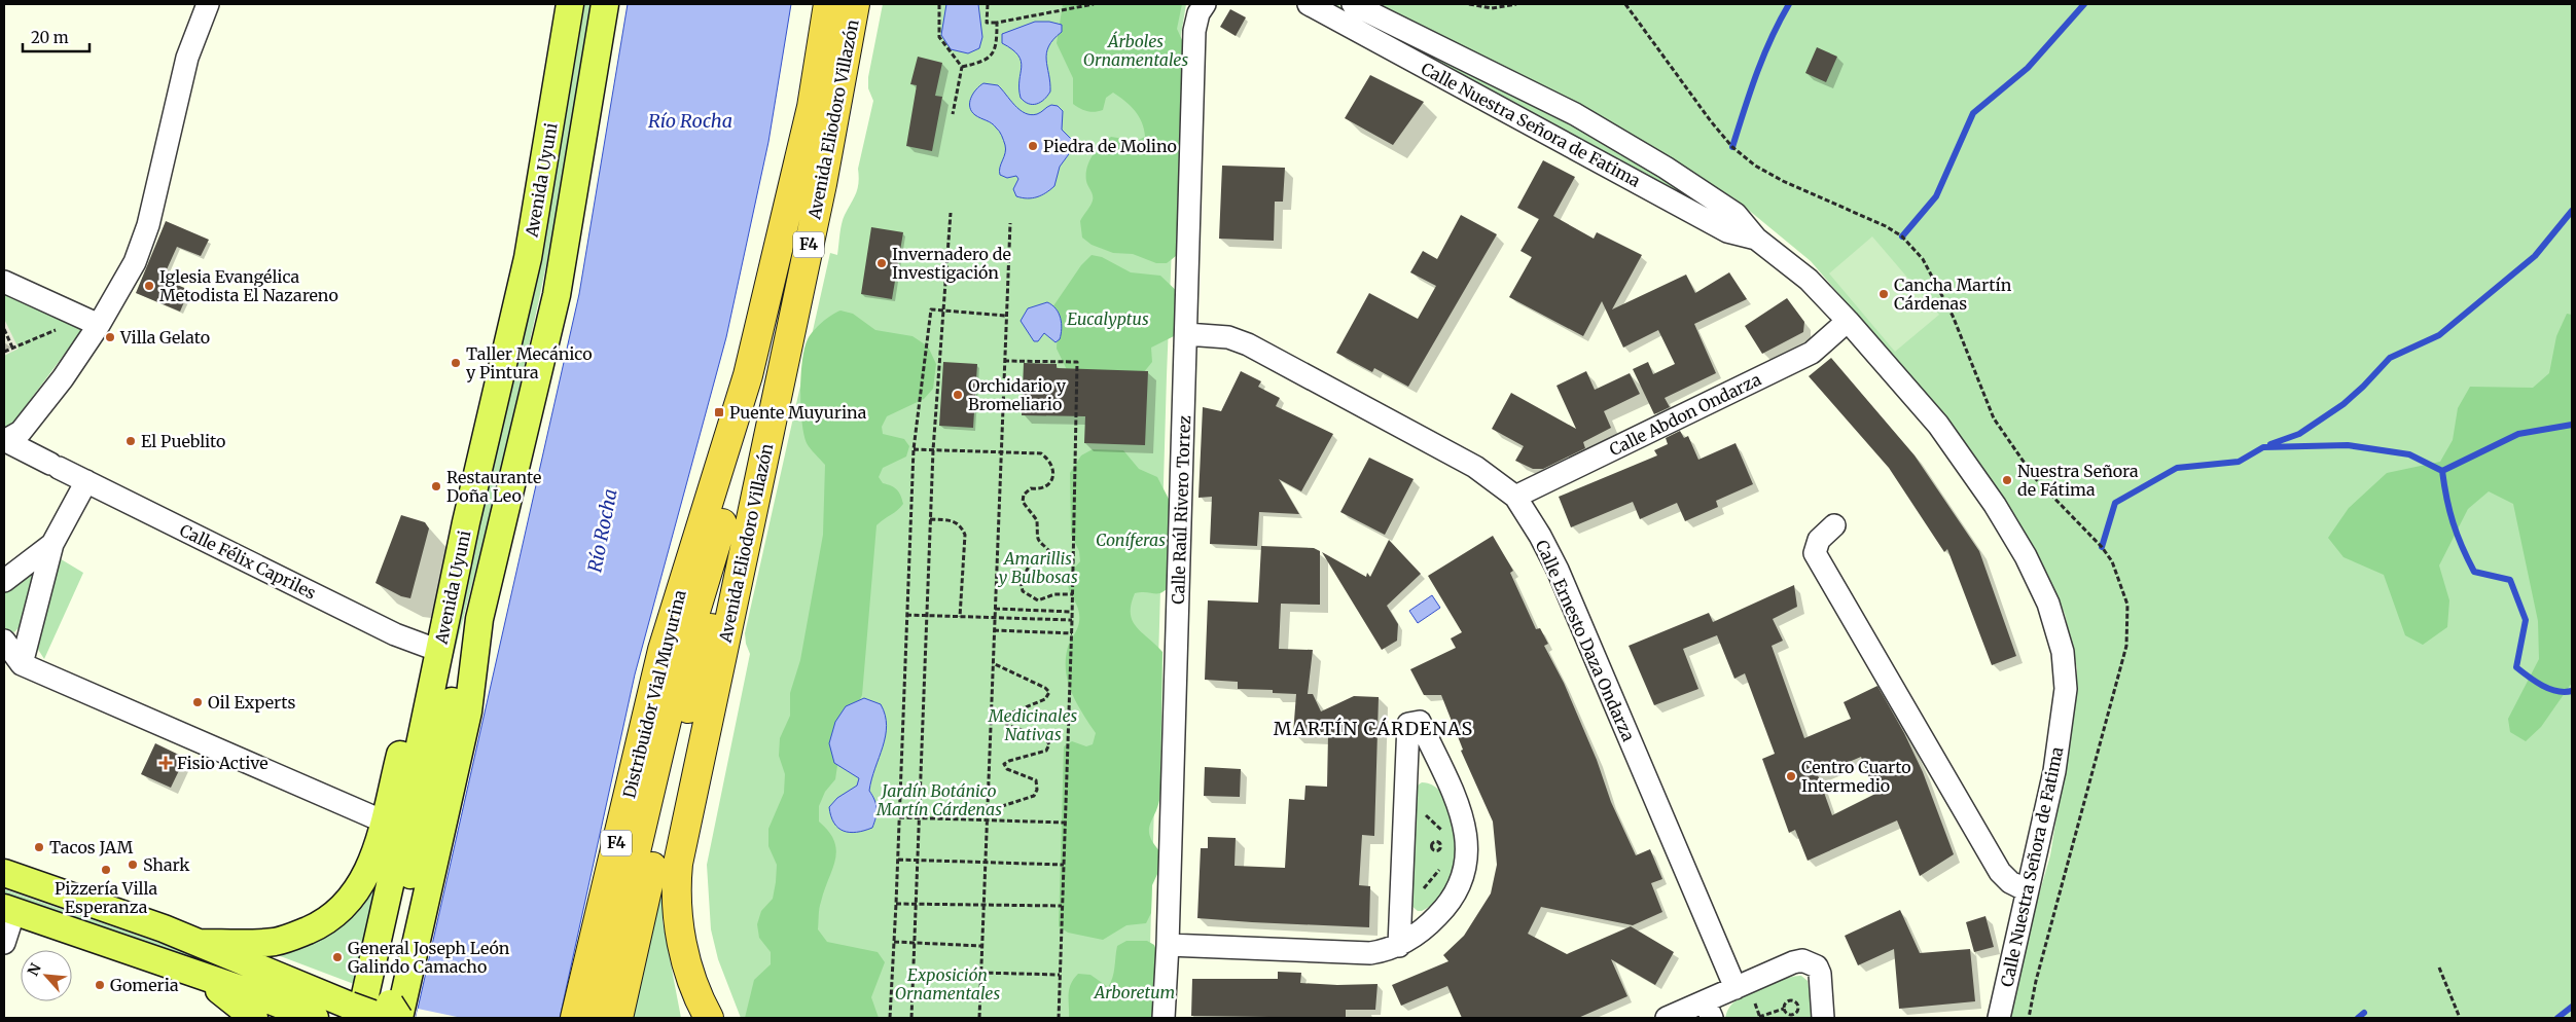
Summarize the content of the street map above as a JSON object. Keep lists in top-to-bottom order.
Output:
{
  "streets": {
    "highway": ["Avenida Eliodoro Villazón", "F4", "Distribuidor Vial Muyurina"],
    "main road": ["Avenida Uyuni"],
    "street": [
      "Calle Nuestra Señora de Fatima",
      "Calle Abdon Ondarza",
      "Calle Raúl Rivero Torrez",
      "Calle Félix Capriles",
      "Calle Ernesto Daza Ondarza"
    ]
  },
  "crossings": [
    ["Avenida Eliodoro Villazón", "Distribuidor Vial Muyurina"],
    ["Calle Nuestra Señora de Fatima", "Calle Abdon Ondarza"],
    ["Avenida Uyuni", "Calle Félix Capriles"],
    ["Calle Abdon Ondarza", "Calle Ernesto Daza Ondarza"],
    ["Calle Raúl Rivero Torrez", "Calle Ernesto Daza Ondarza"]
  ],
  "districts": ["MARTÍN CÁRDENAS"],
  "water": ["Río Rocha"],
  "parks": [
    "Árboles Ornamentales",
    "Eucalyptus",
    "Coníferas",
    "Amarillis y Bulbosas",
    "Medicinales Nativas",
    "Jardín Botánico Martín Cárdenas",
    "Exposición Ornamentales",
    "Arboretum"
  ],
  "places": {
    "other": [
      "Piedra de Molino",
      "Invernadero de Investigación",
      "Iglesia Evangélica Metodista El Nazareno",
      "Cancha Martín Cárdenas",
      "Villa Gelato",
      "Taller Mecánico y Pintura",
      "Orchidario y Bromeliario",
      "El Pueblito",
      "Nuestra Señora de Fátima",
      "Restaurante Doña Leo",
      "Oil Experts",
      "Centro Cuarto Intermedio",
      "Tacos JAM",
      "Shark",
      "Pizzería Villa Esperanza",
      "General Joseph León Galindo Camacho",
      "Gomeria"
    ],
    "transit": ["Puente Muyurina"],
    "health": ["Fisio Active"]
  },
  "scale_bar": "20 m",
  "north": "top left"
}
